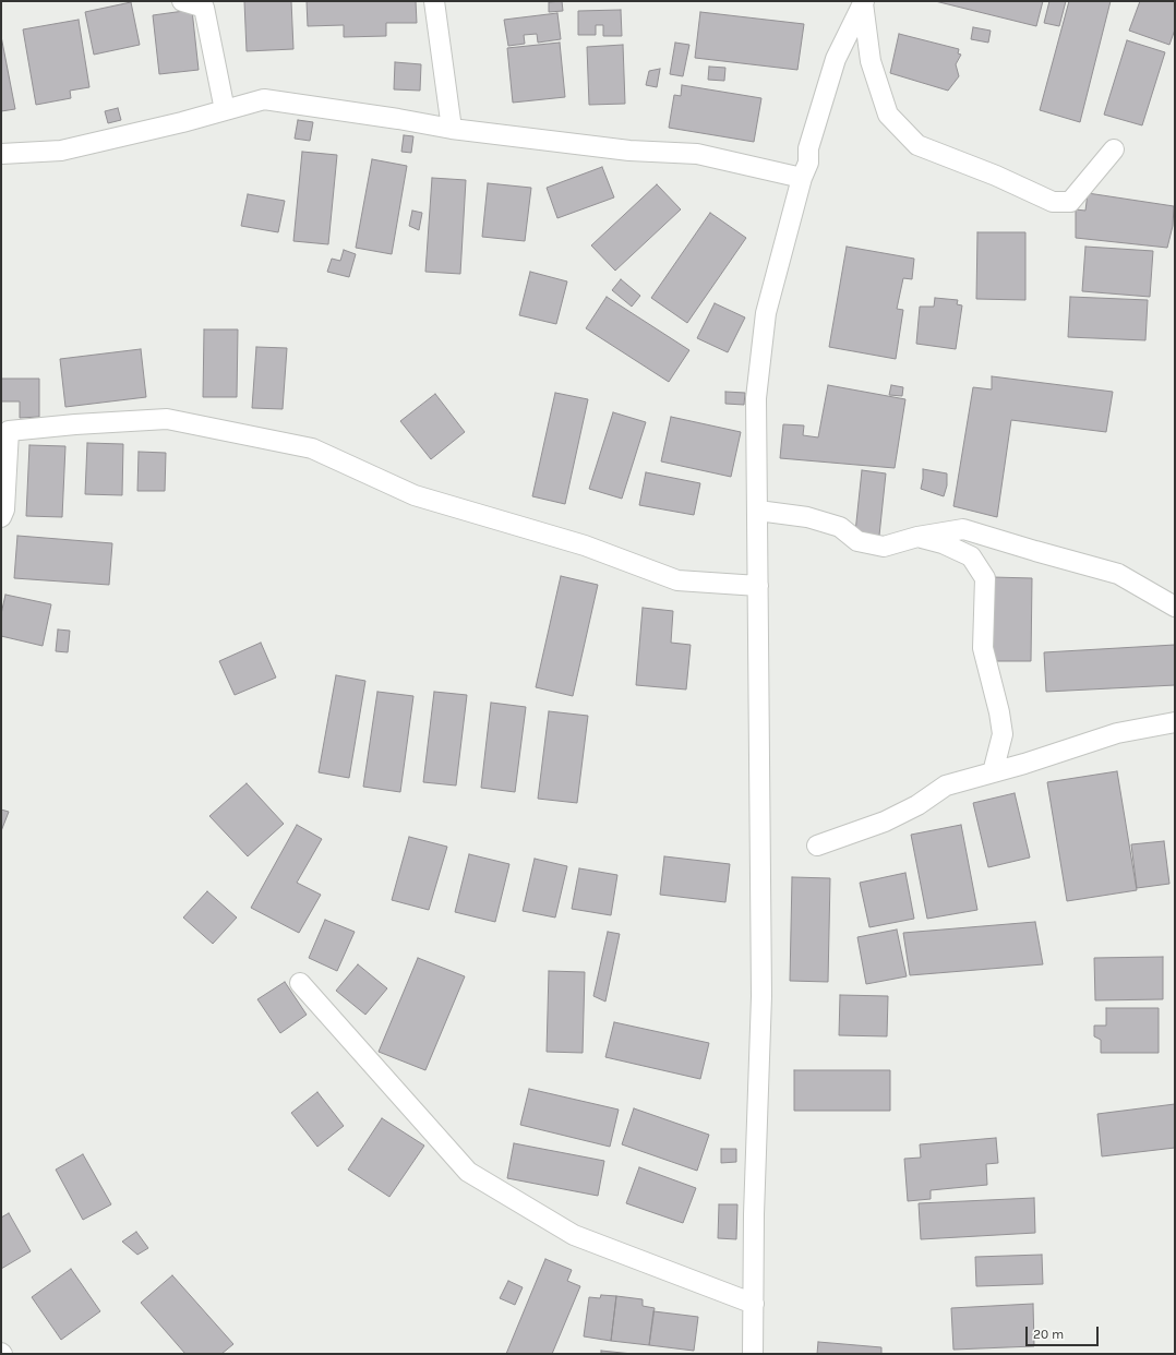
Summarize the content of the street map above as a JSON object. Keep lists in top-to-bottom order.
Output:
{
  "scale_bar": "20 m"
}
